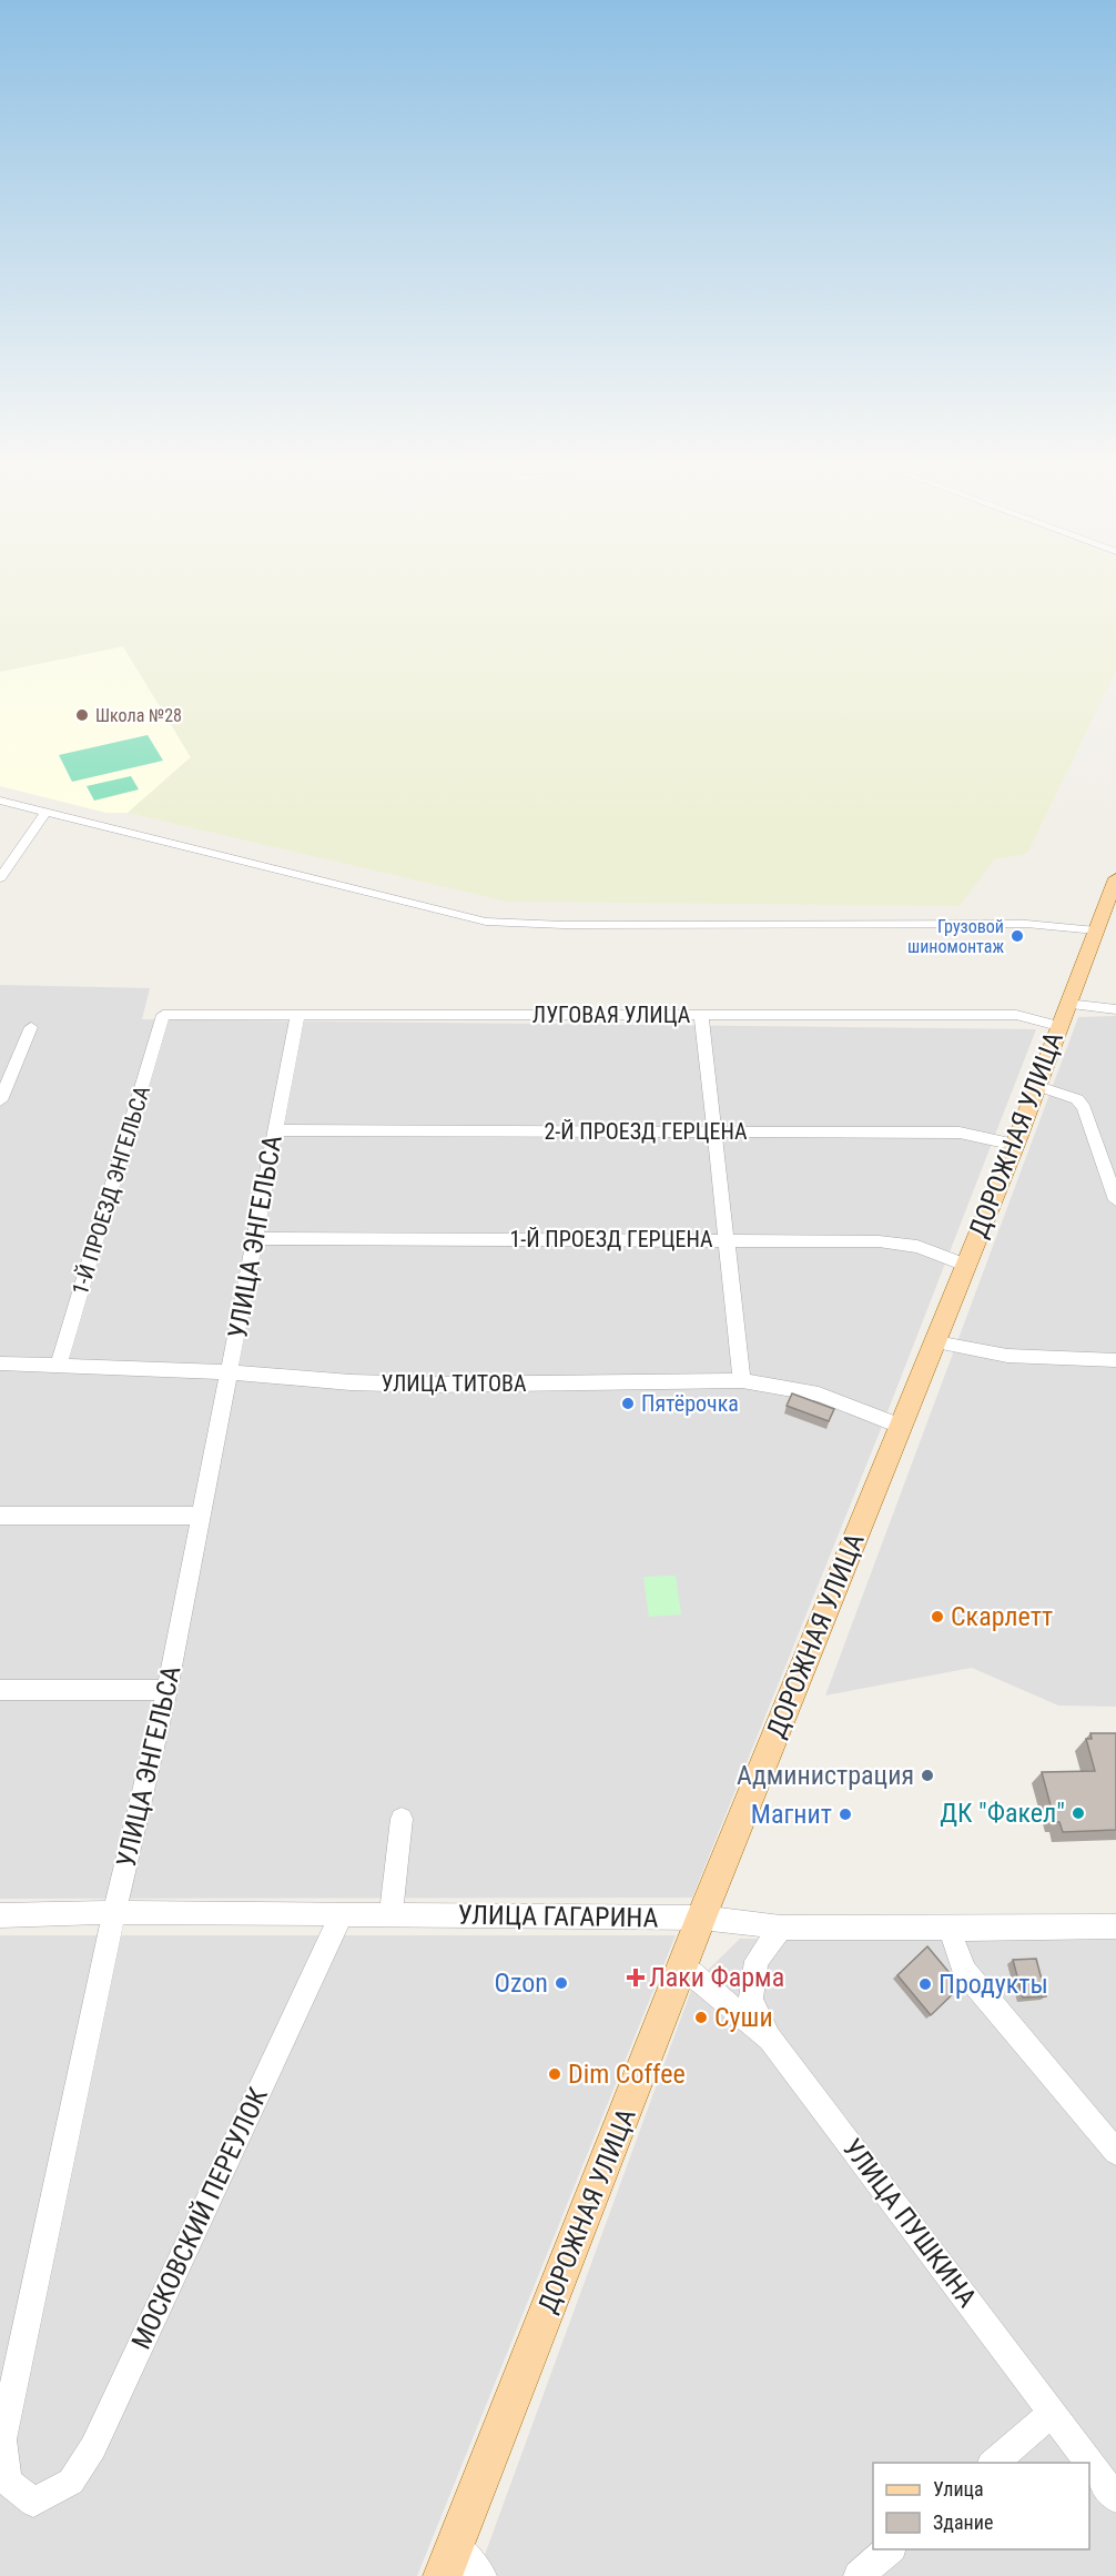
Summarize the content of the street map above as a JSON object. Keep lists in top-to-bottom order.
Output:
{
  "streets": {
    "main road": ["ДОРОЖНАЯ УЛИЦА"],
    "street": [
      "ЛУГОВАЯ УЛИЦА",
      "2-Й ПРОЕЗД ГЕРЦЕНА",
      "1-Й ПРОЕЗД ЭНГЕЛЬСА",
      "УЛИЦА ЭНГЕЛЬСА",
      "1-Й ПРОЕЗД ГЕРЦЕНА",
      "УЛИЦА ТИТОВА",
      "УЛИЦА ГАГАРИНА",
      "МОСКОВСКИЙ ПЕРЕУЛОК",
      "УЛИЦА ПУШКИНА"
    ]
  },
  "crossings": [
    ["ЛУГОВАЯ УЛИЦА", "ДОРОЖНАЯ УЛИЦА"],
    ["ЛУГОВАЯ УЛИЦА", "1-Й ПРОЕЗД ЭНГЕЛЬСА"],
    ["ЛУГОВАЯ УЛИЦА", "УЛИЦА ЭНГЕЛЬСА"],
    ["2-Й ПРОЕЗД ГЕРЦЕНА", "ДОРОЖНАЯ УЛИЦА"],
    ["2-Й ПРОЕЗД ГЕРЦЕНА", "УЛИЦА ЭНГЕЛЬСА"],
    ["ДОРОЖНАЯ УЛИЦА", "1-Й ПРОЕЗД ГЕРЦЕНА"],
    ["ДОРОЖНАЯ УЛИЦА", "УЛИЦА ТИТОВА"],
    ["ДОРОЖНАЯ УЛИЦА", "УЛИЦА ГАГАРИНА"],
    ["ДОРОЖНАЯ УЛИЦА", "УЛИЦА ПУШКИНА"],
    ["1-Й ПРОЕЗД ЭНГЕЛЬСА", "УЛИЦА ТИТОВА"],
    ["УЛИЦА ЭНГЕЛЬСА", "1-Й ПРОЕЗД ГЕРЦЕНА"],
    ["УЛИЦА ЭНГЕЛЬСА", "УЛИЦА ТИТОВА"],
    ["УЛИЦА ЭНГЕЛЬСА", "УЛИЦА ГАГАРИНА"],
    ["УЛИЦА ЭНГЕЛЬСА", "МОСКОВСКИЙ ПЕРЕУЛОК"],
    ["УЛИЦА ГАГАРИНА", "МОСКОВСКИЙ ПЕРЕУЛОК"]
  ],
  "places": {
    "other": [
      "Школа №28",
      "Грузовой шиномонтаж",
      "Пятёрочка",
      "Скарлетт",
      "Администрация",
      "ДК \"Факел\"",
      "Магнит",
      "Ozon",
      "Продукты",
      "Суши",
      "Dim Coffee"
    ],
    "health": ["Лаки Фарма"]
  },
  "legend": ["Улица", "Здание"]
}
